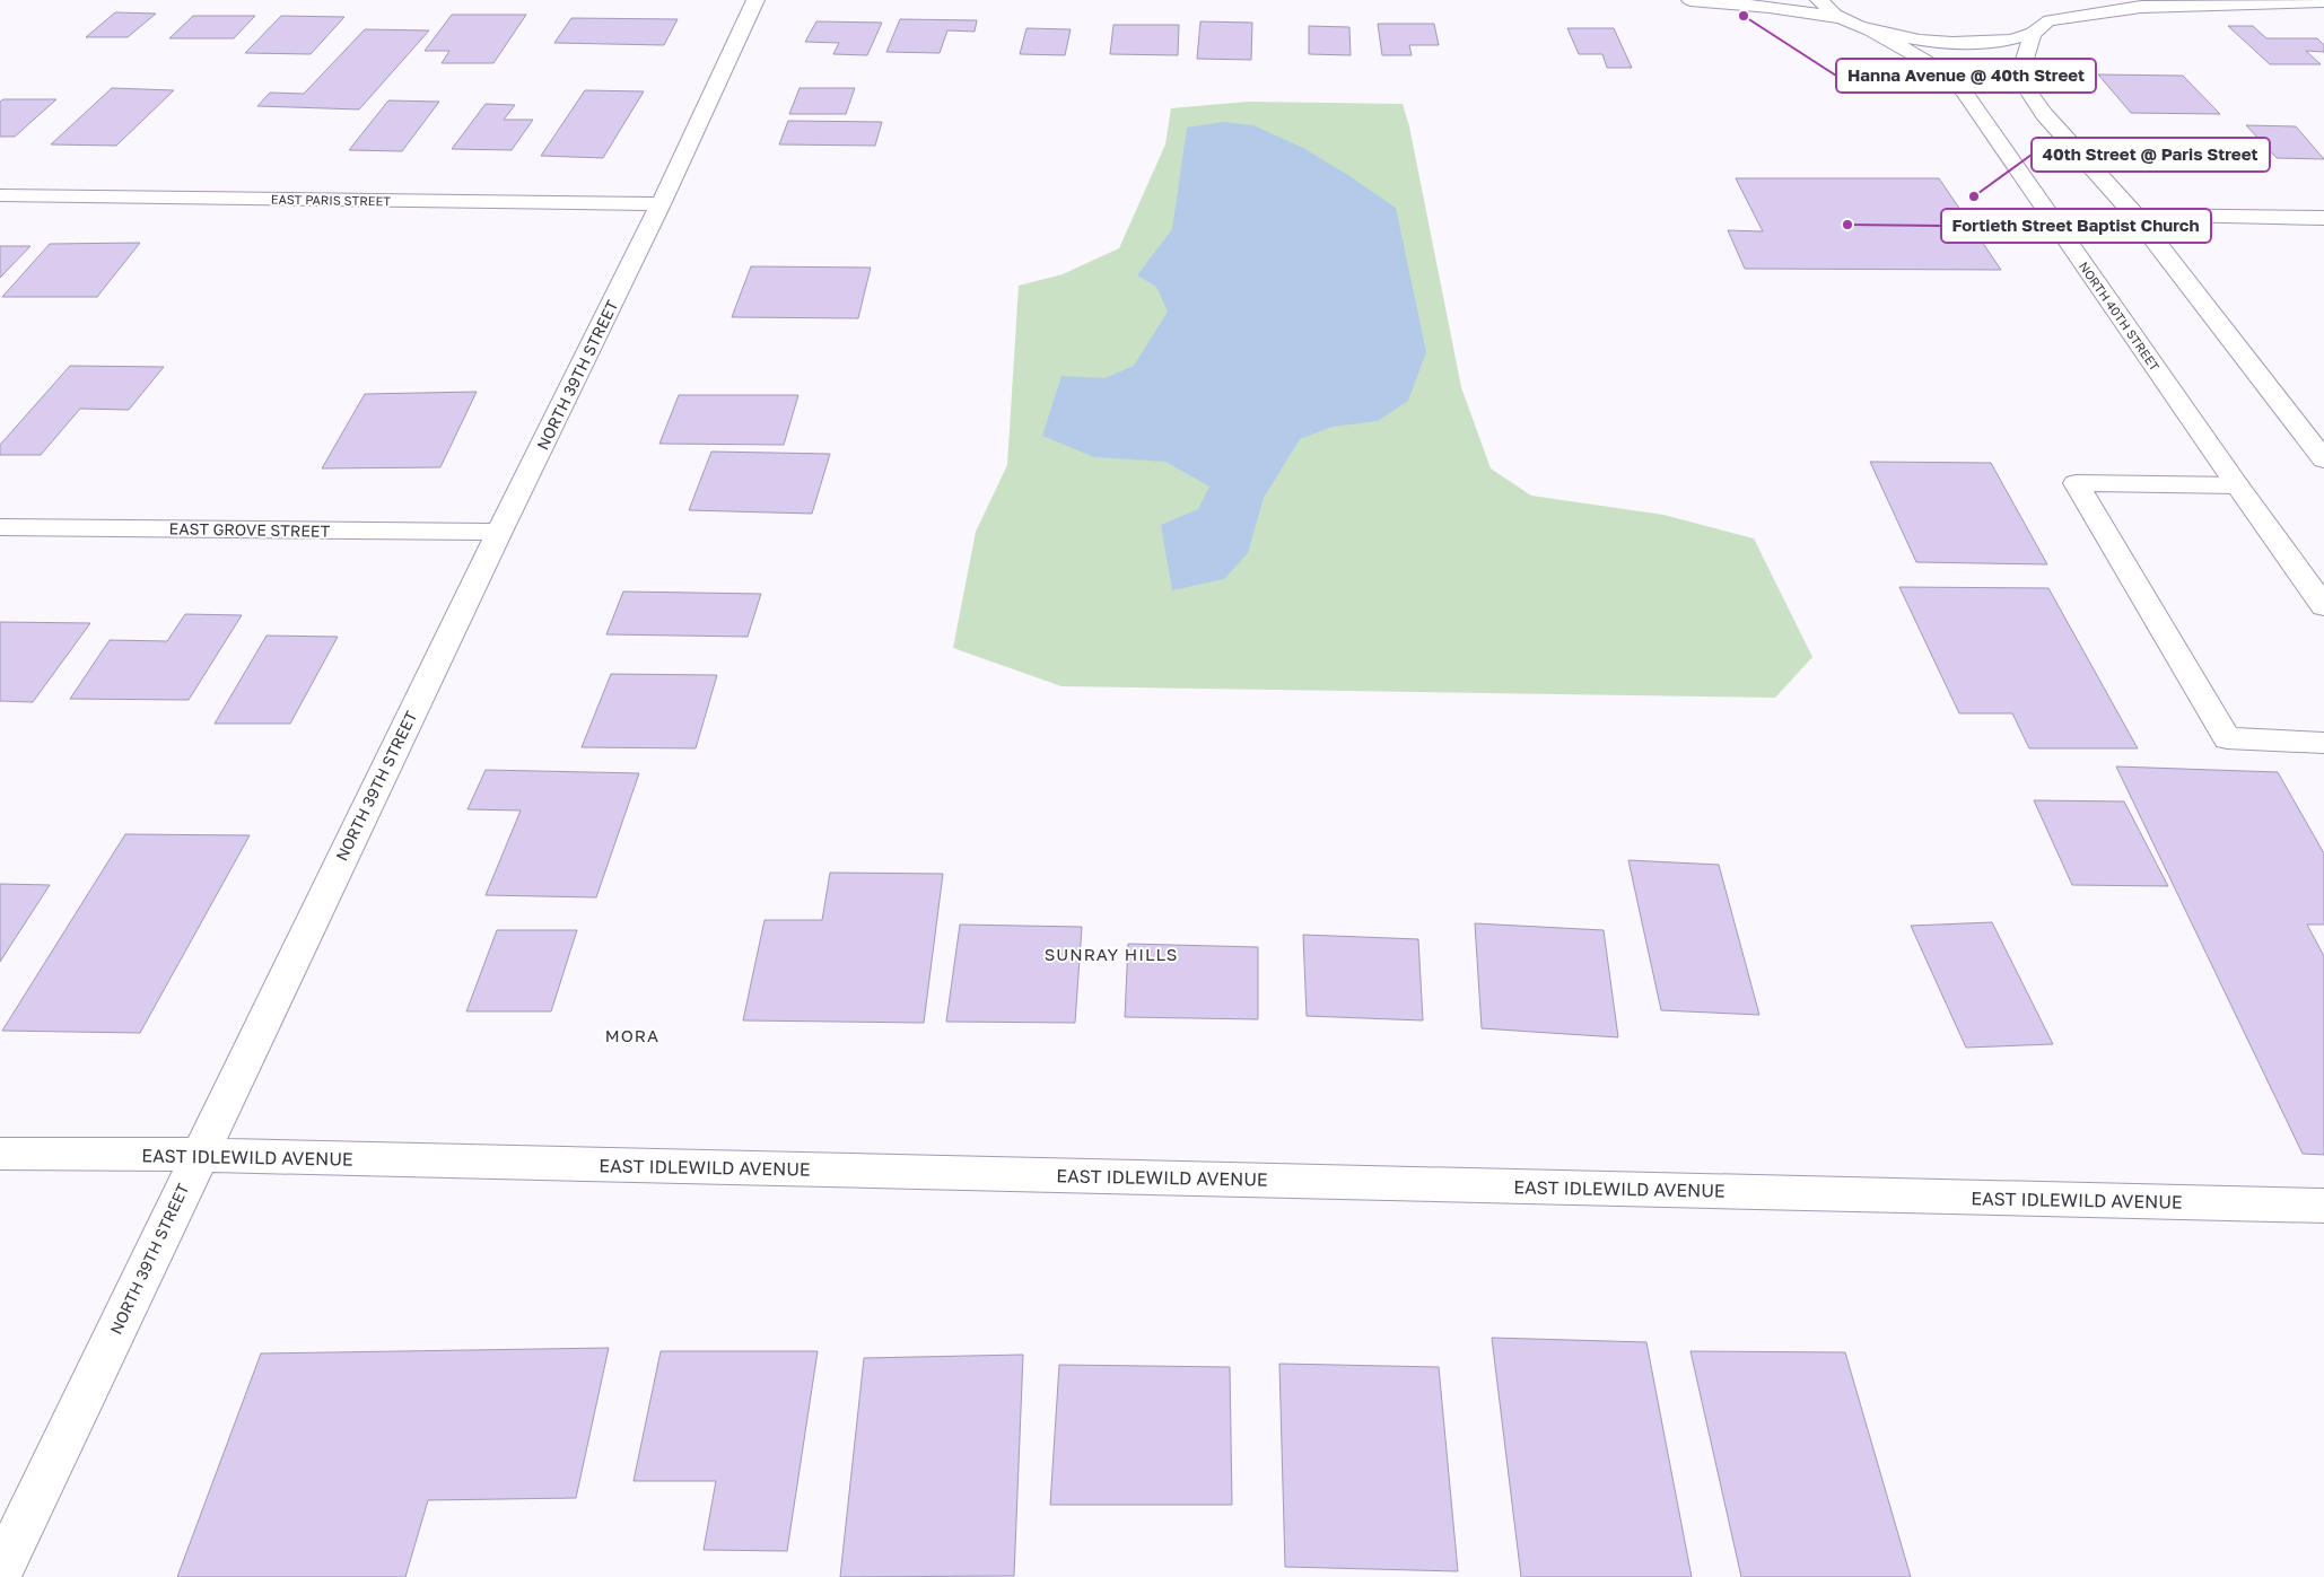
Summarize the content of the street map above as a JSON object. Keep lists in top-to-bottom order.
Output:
{
  "streets": {
    "street": [
      "EAST PARIS STREET",
      "NORTH 40TH STREET",
      "NORTH 39TH STREET",
      "EAST GROVE STREET",
      "EAST IDLEWILD AVENUE"
    ]
  },
  "crossings": [
    ["EAST PARIS STREET", "NORTH 39TH STREET"],
    ["NORTH 39TH STREET", "EAST GROVE STREET"],
    ["NORTH 39TH STREET", "EAST IDLEWILD AVENUE"]
  ],
  "districts": ["SUNRAY HILLS", "MORA"],
  "places": ["Hanna Avenue @ 40th Street", "40th Street @ Paris Street", "Fortieth Street Baptist Church"]
}
